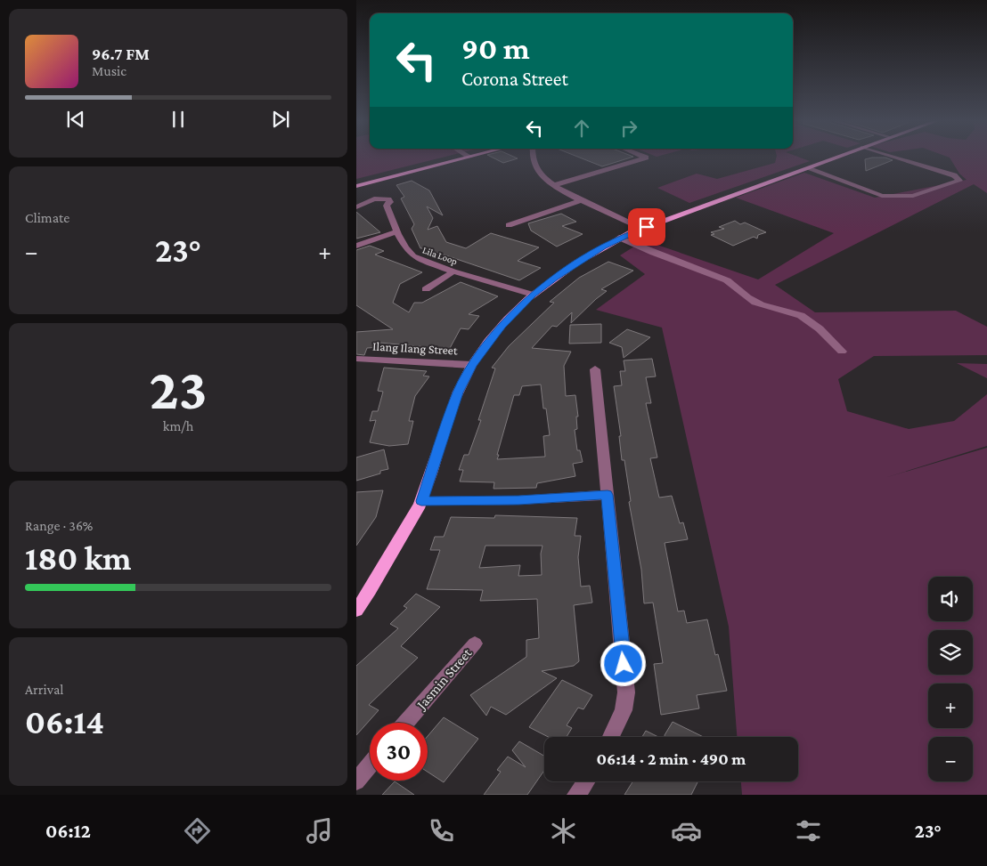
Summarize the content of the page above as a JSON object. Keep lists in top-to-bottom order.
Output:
{
  "streets": {
    "street": ["Lila Loop", "Ilang Ilang Street", "Jasmin Street"]
  },
  "page": {
    "turn": ["90 m", "Corona Street"],
    "song": ["96.7 FM", "Music"],
    "tile": [
      "Climate",
      ["23", "km/h"],
      ["Range · 36%", "180 km"],
      ["Arrival", "06:14"]
    ],
    "heat": ["−", "23°", "+"],
    "map_buttons": ["+", "−"],
    "limit": "30",
    "trip": "06:14 · 2 min · 490 m",
    "tabs": ["06:12", "23°"]
  }
}
